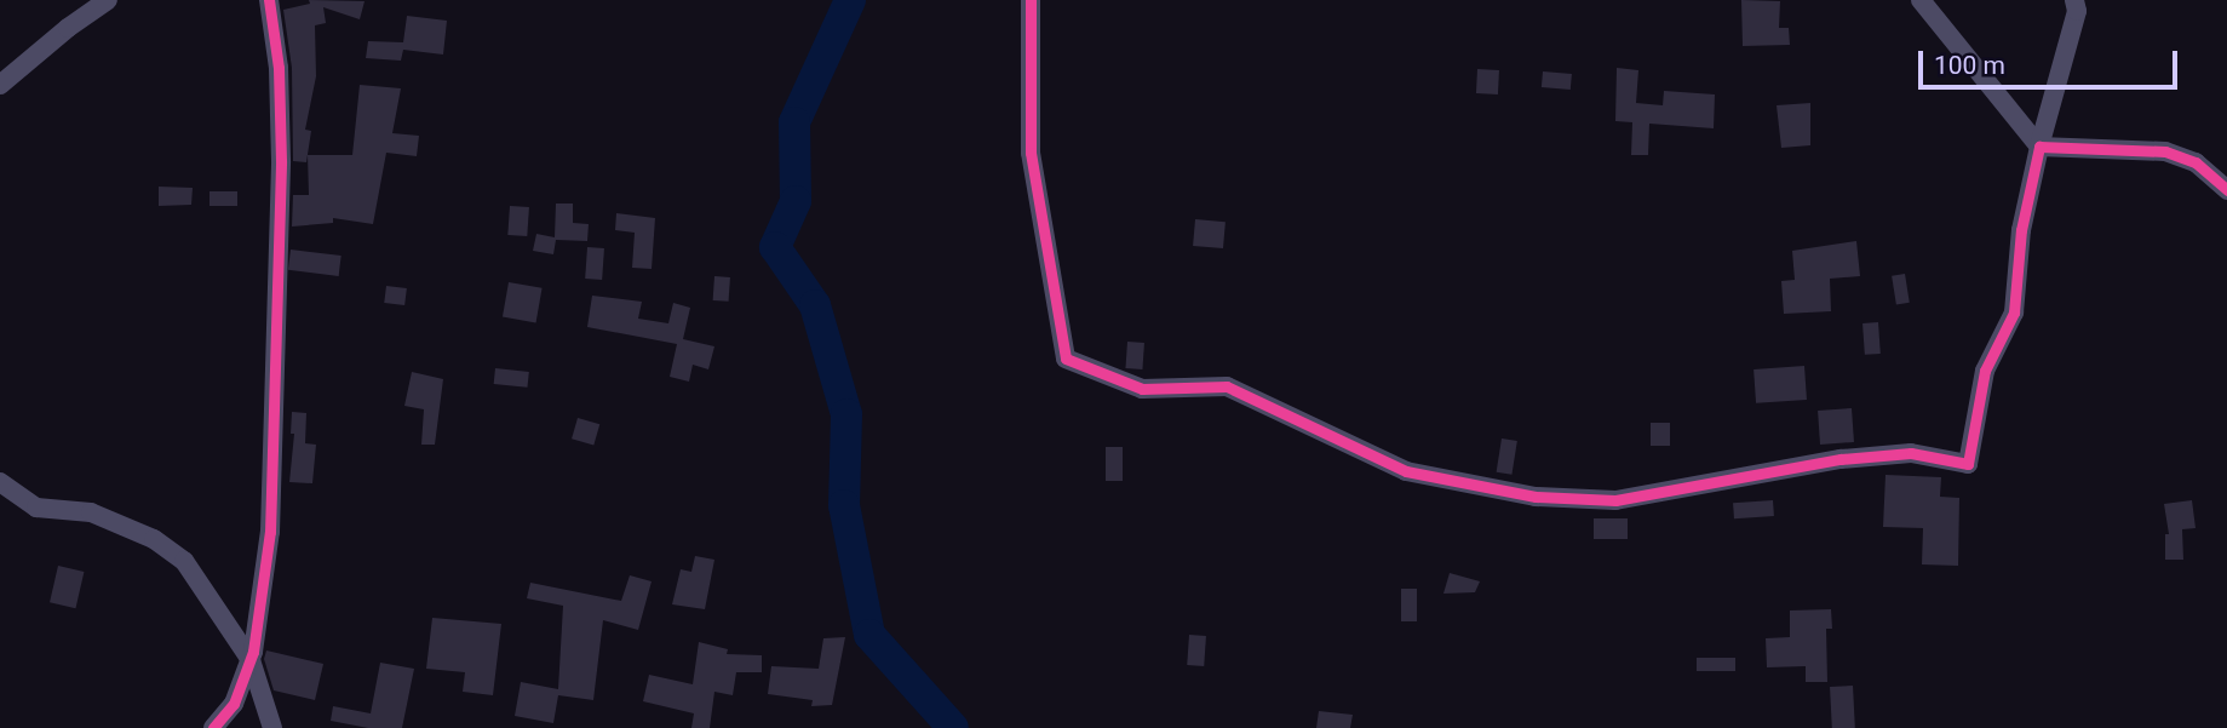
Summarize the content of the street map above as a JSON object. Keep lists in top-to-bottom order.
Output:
{
  "scale_bar": "100 m"
}
